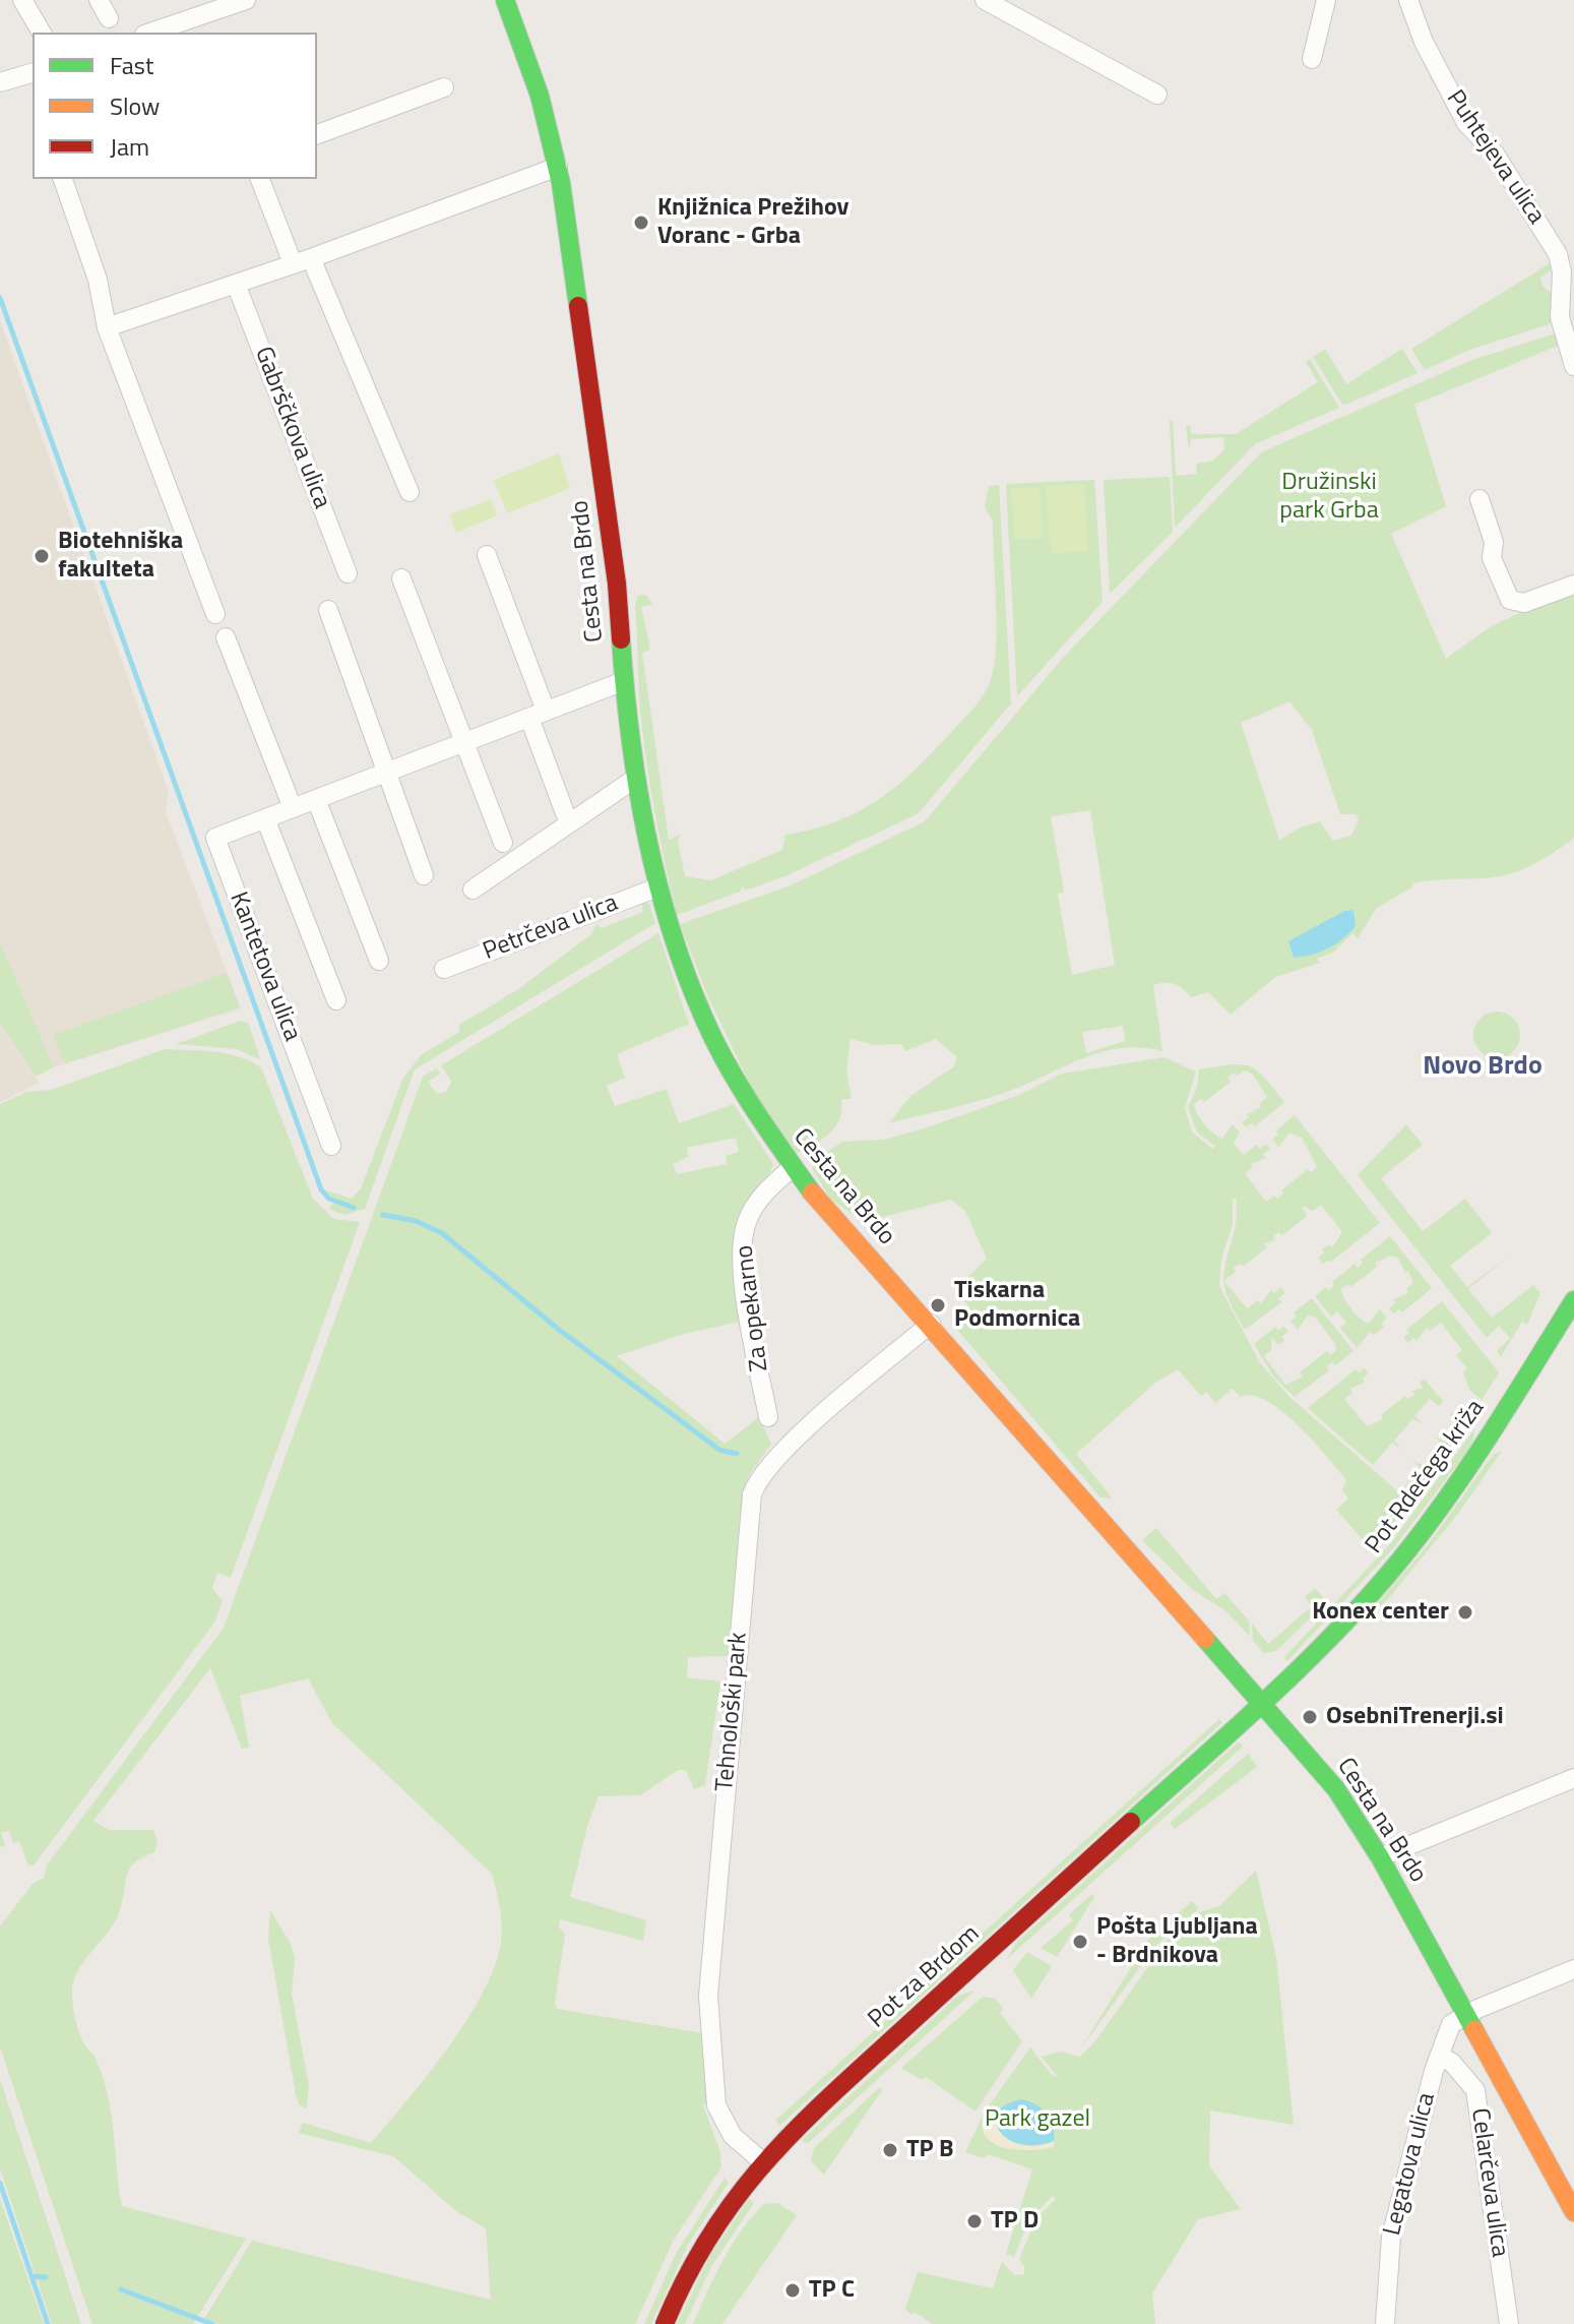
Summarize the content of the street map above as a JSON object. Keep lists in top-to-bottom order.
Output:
{
  "streets": {
    "street": [
      "Puhtejeva ulica",
      "Gabrščkova ulica",
      "Cesta na Brdo",
      "Petrčeva ulica",
      "Kantetova ulica",
      "Za opekarno",
      "Pot Rdečega križa",
      "Tehnološki park",
      "Pot za Brdom",
      "Legatova ulica",
      "Celarčeva ulica"
    ]
  },
  "crossings": [
    ["Cesta na Brdo", "Petrčeva ulica"],
    ["Cesta na Brdo", "Kantetova ulica"],
    ["Cesta na Brdo", "Za opekarno"],
    ["Cesta na Brdo", "Pot Rdečega križa"],
    ["Cesta na Brdo", "Tehnološki park"],
    ["Cesta na Brdo", "Pot za Brdom"],
    ["Cesta na Brdo", "Legatova ulica"],
    ["Pot Rdečega križa", "Pot za Brdom"],
    ["Tehnološki park", "Pot za Brdom"],
    ["Legatova ulica", "Celarčeva ulica"]
  ],
  "districts": ["Novo Brdo"],
  "parks": ["Družinski park Grba", "Park gazel"],
  "places": [
    "Knjižnica Prežihov Voranc - Grba",
    "Biotehniška fakulteta",
    "Tiskarna Podmornica",
    "Konex center",
    "OsebniTrenerji.si",
    "Pošta Ljubljana - Brdnikova",
    "TP B",
    "TP D",
    "TP C"
  ],
  "legend": ["Fast", "Slow", "Jam"]
}
